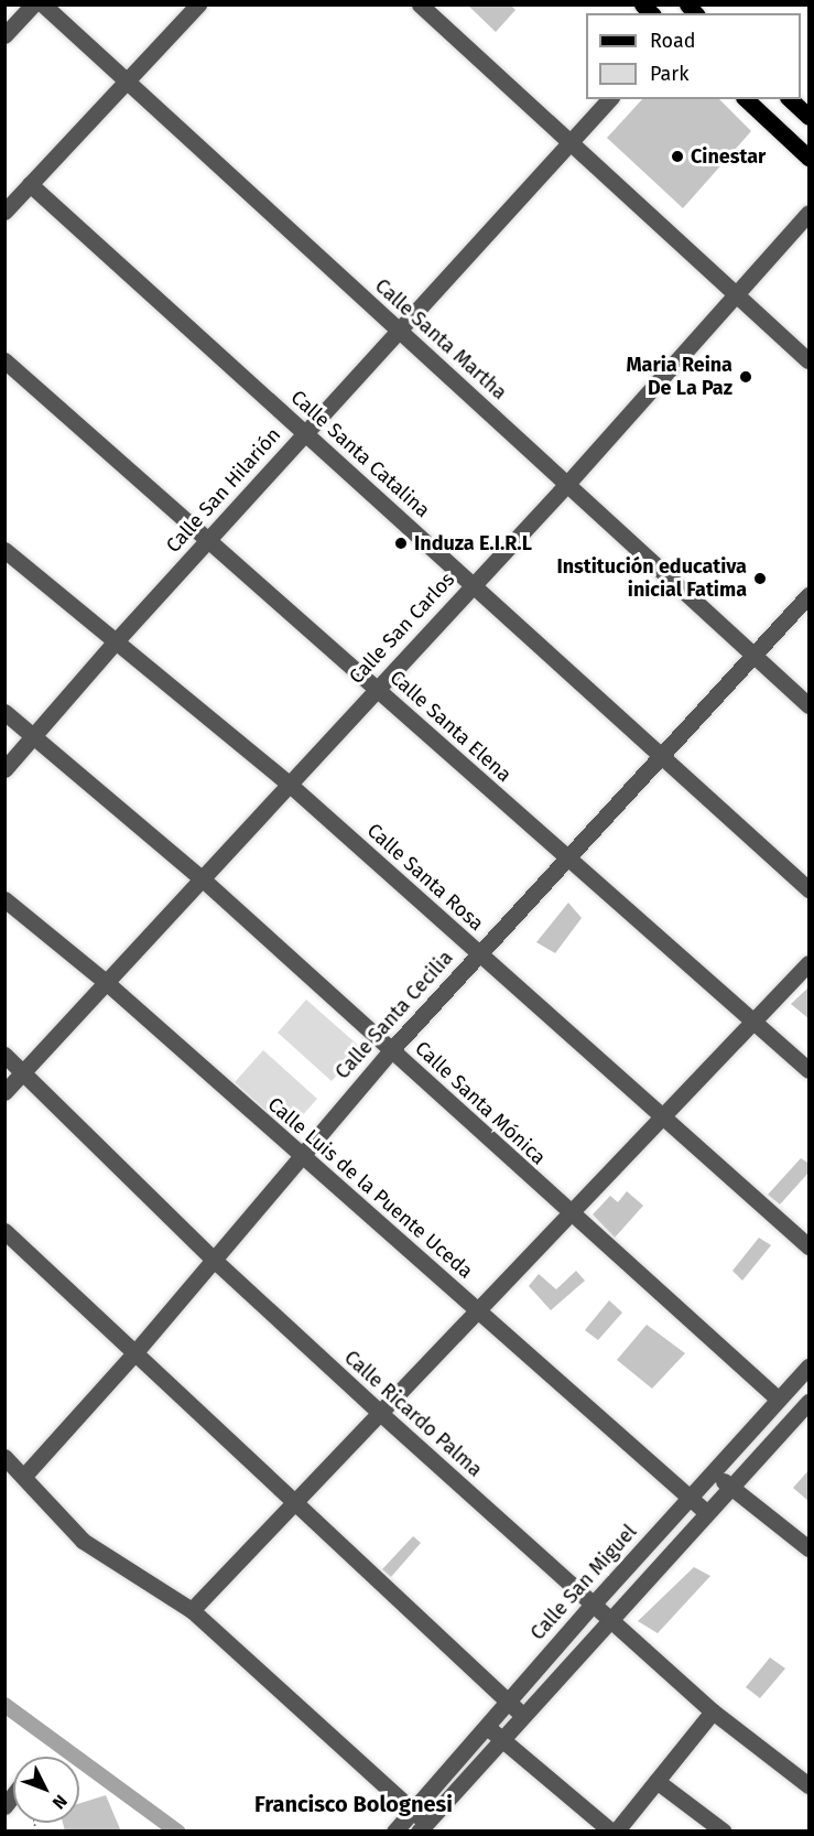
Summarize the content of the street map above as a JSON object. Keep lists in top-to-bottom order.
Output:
{
  "streets": {
    "street": [
      "Calle Santa Martha",
      "Calle Santa Catalina",
      "Calle San Hilarión",
      "Calle San Carlos",
      "Calle Santa Elena",
      "Calle Santa Rosa",
      "Calle Santa Cecilia",
      "Calle Santa Mónica",
      "Calle Luis de la Puente Uceda",
      "Calle Ricardo Palma",
      "Calle San Miguel"
    ]
  },
  "crossings": [
    ["Calle Santa Martha", "Calle San Hilarión"],
    ["Calle Santa Martha", "Calle San Carlos"],
    ["Calle Santa Martha", "Calle Santa Cecilia"],
    ["Calle Santa Catalina", "Calle San Hilarión"],
    ["Calle Santa Catalina", "Calle San Carlos"],
    ["Calle Santa Catalina", "Calle Santa Cecilia"],
    ["Calle San Hilarión", "Calle Santa Elena"],
    ["Calle San Hilarión", "Calle Santa Rosa"],
    ["Calle San Hilarión", "Calle Santa Mónica"],
    ["Calle San Carlos", "Calle Santa Elena"],
    ["Calle San Carlos", "Calle Santa Rosa"],
    ["Calle San Carlos", "Calle Santa Mónica"],
    ["Calle San Carlos", "Calle Luis de la Puente Uceda"],
    ["Calle San Carlos", "Calle Ricardo Palma"],
    ["Calle Santa Elena", "Calle Santa Cecilia"],
    ["Calle Santa Rosa", "Calle Santa Cecilia"],
    ["Calle Santa Cecilia", "Calle Santa Mónica"],
    ["Calle Santa Cecilia", "Calle Luis de la Puente Uceda"],
    ["Calle Santa Cecilia", "Calle Ricardo Palma"],
    ["Calle Santa Mónica", "Calle San Miguel"],
    ["Calle Luis de la Puente Uceda", "Calle San Miguel"],
    ["Calle Ricardo Palma", "Calle San Miguel"]
  ],
  "districts": ["Francisco Bolognesi"],
  "places": [
    "Cinestar",
    "Maria Reina De La Paz",
    "Induza E.I.R.L",
    "Institución educativa inicial Fatima"
  ],
  "legend": ["Road", "Park"],
  "north": "bottom right"
}
